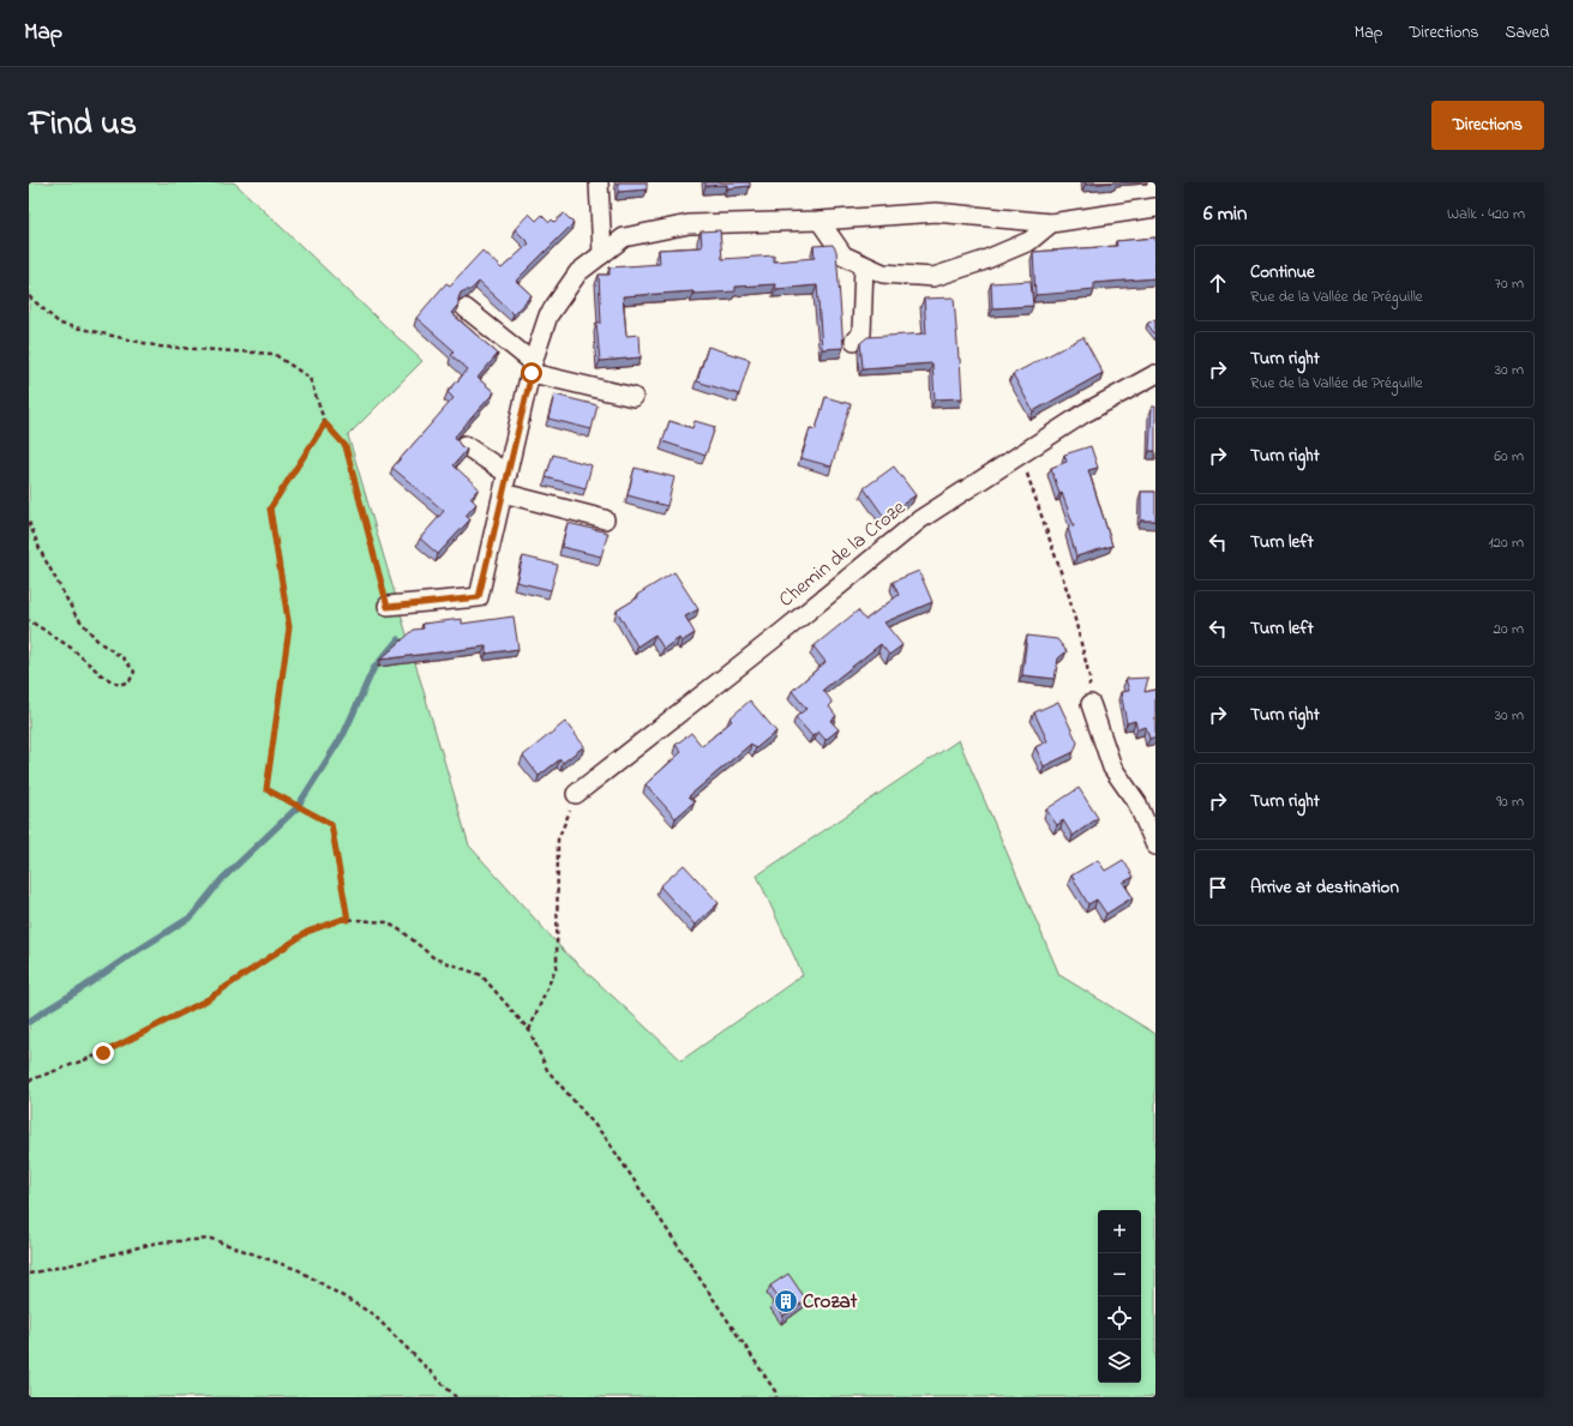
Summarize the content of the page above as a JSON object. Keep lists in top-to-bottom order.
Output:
{
  "streets": {
    "street": ["Chemin de la Croze"]
  },
  "places": {
    "building": ["Crozat"]
  },
  "page": {
    "header": "Map",
    "nav": ["Map", "Directions", "Saved"],
    "title": "Find us",
    "buttons": "Directions",
    "heading": ["6 min", "Walk · 420 m"],
    "list": [
      ["Continue", "Rue de la Vallée de Préguille", "70 m"],
      ["Turn right", "Rue de la Vallée de Préguille", "30 m"],
      ["Turn right", "60 m"],
      ["Turn left", "120 m"],
      ["Turn left", "20 m"],
      ["Turn right", "30 m"],
      ["Turn right", "90 m"],
      "Arrive at destination"
    ],
    "map_buttons": ["+", "−"]
  }
}
